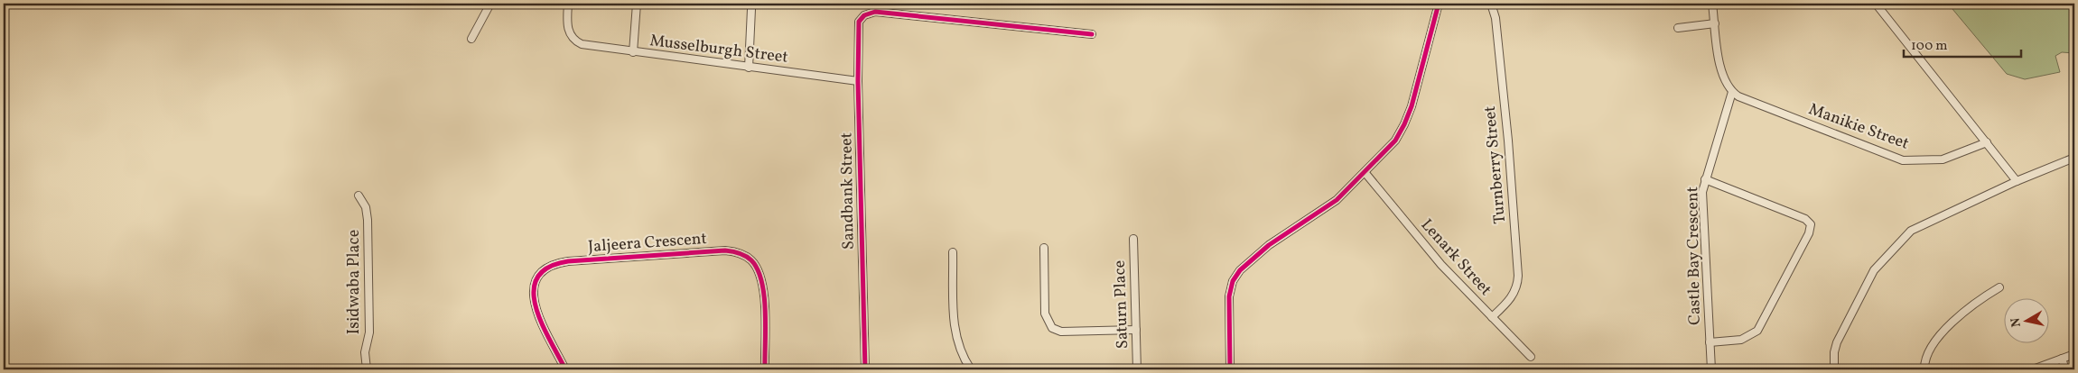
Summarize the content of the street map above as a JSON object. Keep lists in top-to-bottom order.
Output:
{
  "streets": {
    "street": [
      "Musselburgh Street",
      "Manikie Street",
      "Turnberry Street",
      "Sandbank Street",
      "Jaljeera Crescent",
      "Castle Bay Crescent",
      "Lenark Street",
      "Isidwaba Place",
      "Saturn Place"
    ]
  },
  "crossings": [
    ["Musselburgh Street", "Sandbank Street"],
    ["Manikie Street", "Castle Bay Crescent"],
    ["Turnberry Street", "Lenark Street"]
  ],
  "scale_bar": "100 m",
  "north": "left"
}
